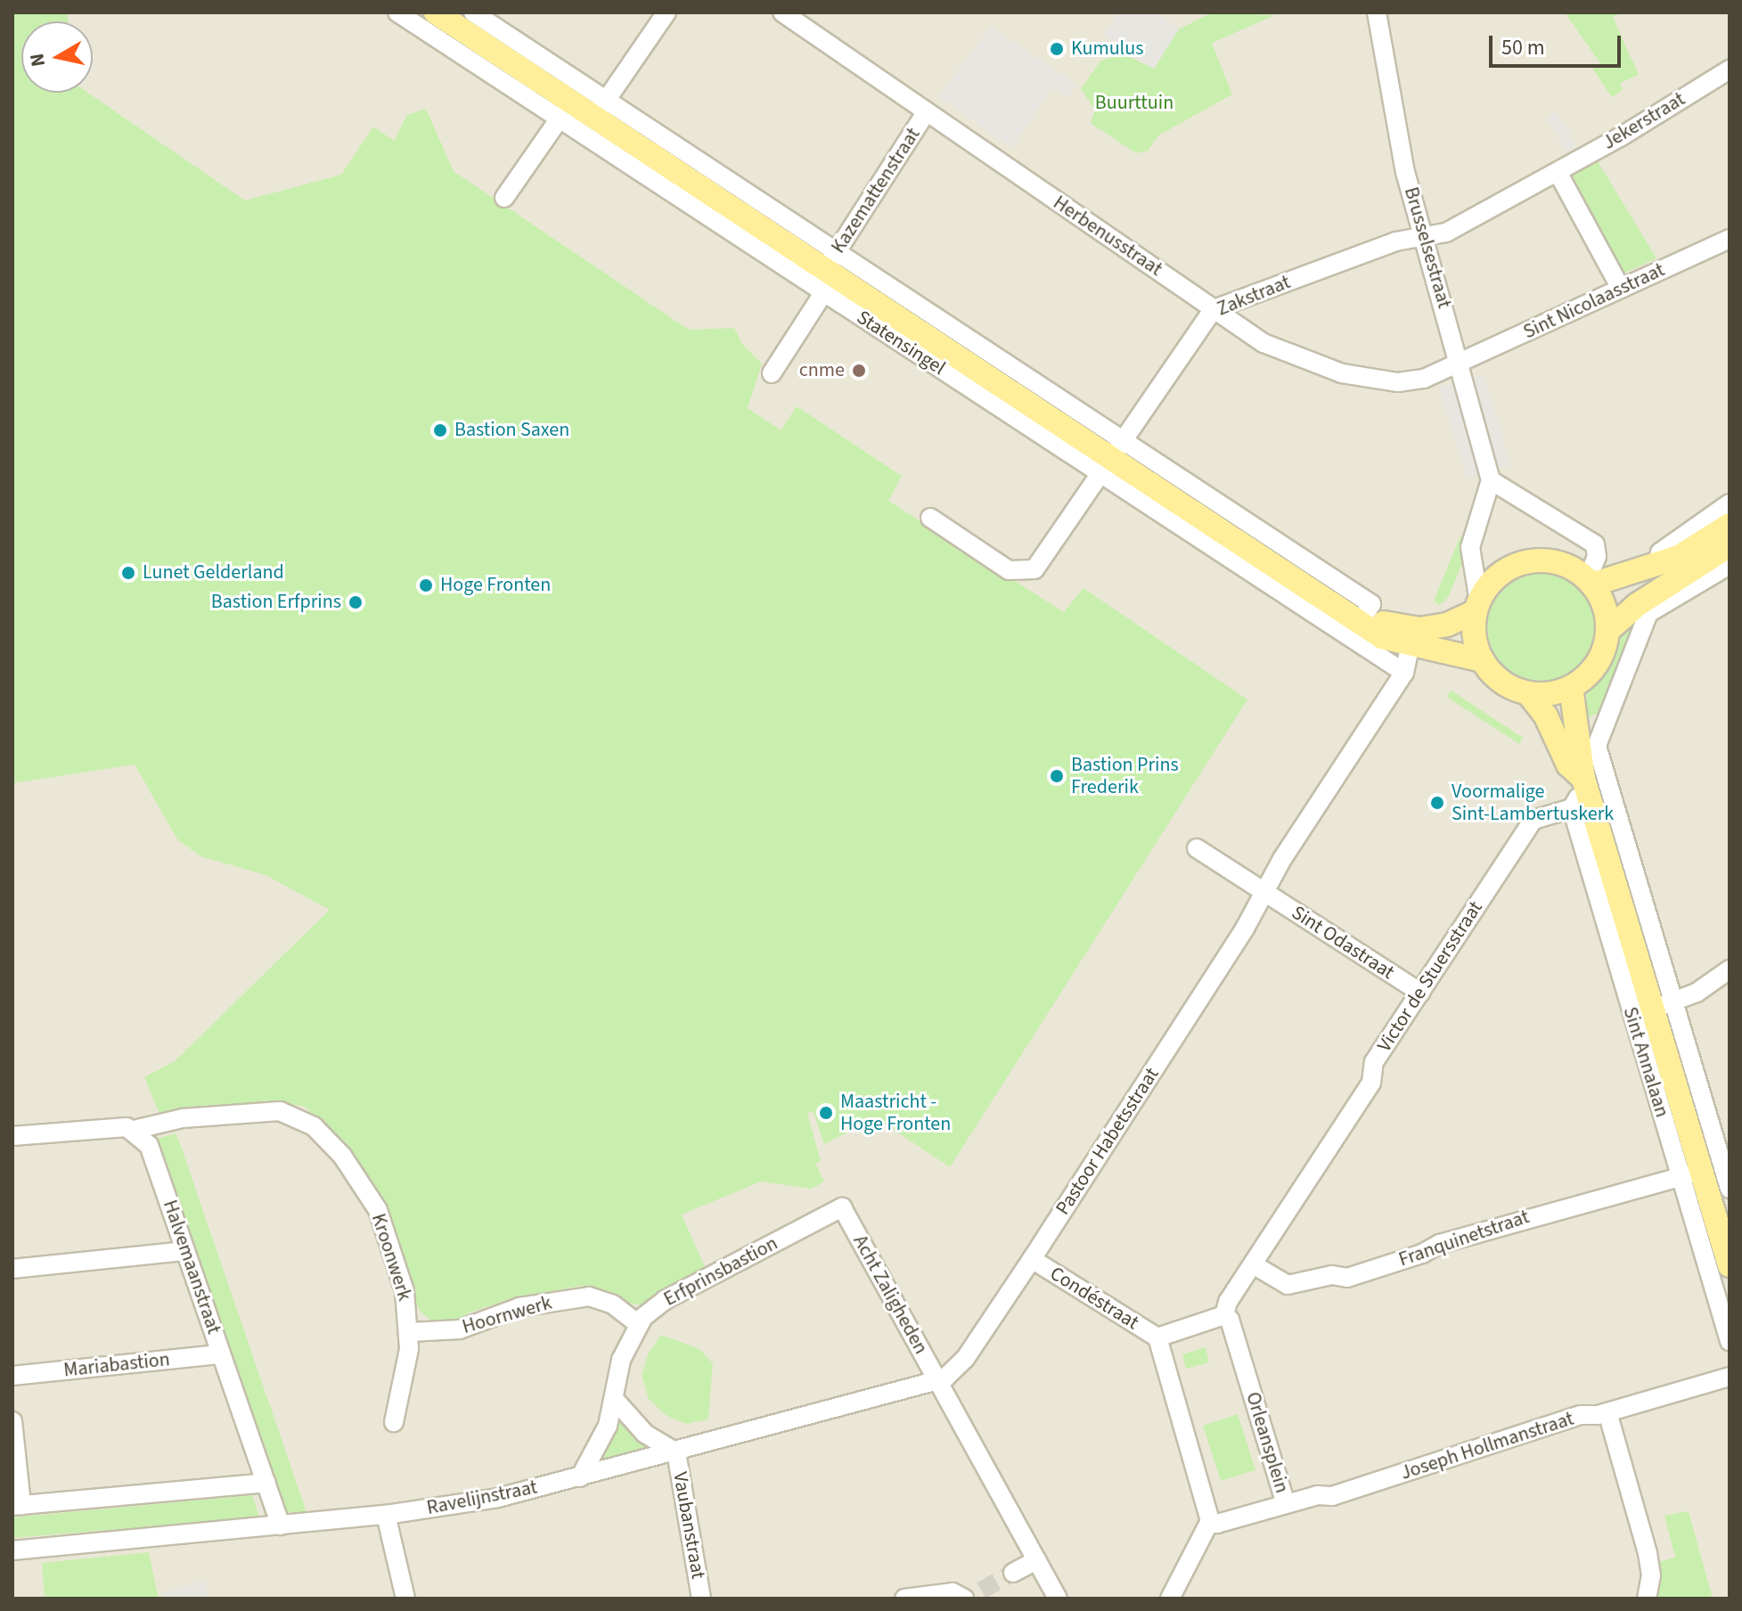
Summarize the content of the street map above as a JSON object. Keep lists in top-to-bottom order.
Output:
{
  "streets": {
    "main road": ["Statensingel", "Sint Annalaan"],
    "street": [
      "Jekerstraat",
      "Kazemattenstraat",
      "Herbenusstraat",
      "Brusselsestraat",
      "Zakstraat",
      "Sint Nicolaasstraat",
      "Sint Odastraat",
      "Victor de Stuersstraat",
      "Pastoor Habetsstraat",
      "Franquinetstraat",
      "Kroonwerk",
      "Halvemaanstraat",
      "Erfprinsbastion",
      "Acht Zaligheden",
      "Condéstraat",
      "Hoornwerk",
      "Mariabastion",
      "Orleansplein",
      "Joseph Hollmanstraat",
      "Ravelijnstraat",
      "Vaubanstraat"
    ]
  },
  "crossings": [
    ["Jekerstraat", "Brusselsestraat"],
    ["Jekerstraat", "Zakstraat"],
    ["Kazemattenstraat", "Herbenusstraat"],
    ["Kazemattenstraat", "Statensingel"],
    ["Herbenusstraat", "Brusselsestraat"],
    ["Herbenusstraat", "Zakstraat"],
    ["Herbenusstraat", "Sint Nicolaasstraat"],
    ["Brusselsestraat", "Zakstraat"],
    ["Brusselsestraat", "Sint Nicolaasstraat"],
    ["Zakstraat", "Statensingel"],
    ["Statensingel", "Sint Annalaan"],
    ["Statensingel", "Pastoor Habetsstraat"],
    ["Sint Odastraat", "Victor de Stuersstraat"],
    ["Sint Odastraat", "Pastoor Habetsstraat"],
    ["Victor de Stuersstraat", "Sint Annalaan"],
    ["Victor de Stuersstraat", "Franquinetstraat"],
    ["Victor de Stuersstraat", "Orleansplein"],
    ["Sint Annalaan", "Franquinetstraat"],
    ["Pastoor Habetsstraat", "Acht Zaligheden"],
    ["Pastoor Habetsstraat", "Condéstraat"],
    ["Pastoor Habetsstraat", "Ravelijnstraat"],
    ["Kroonwerk", "Halvemaanstraat"],
    ["Kroonwerk", "Hoornwerk"],
    ["Halvemaanstraat", "Mariabastion"],
    ["Halvemaanstraat", "Ravelijnstraat"],
    ["Erfprinsbastion", "Acht Zaligheden"],
    ["Erfprinsbastion", "Hoornwerk"],
    ["Erfprinsbastion", "Ravelijnstraat"],
    ["Acht Zaligheden", "Ravelijnstraat"],
    ["Orleansplein", "Joseph Hollmanstraat"],
    ["Ravelijnstraat", "Vaubanstraat"]
  ],
  "parks": ["Buurttuin"],
  "places": [
    "Kumulus",
    "cnme",
    "Bastion Saxen",
    "Lunet Gelderland",
    "Hoge Fronten",
    "Bastion Erfprins",
    "Bastion Prins Frederik",
    "Voormalige Sint-Lambertuskerk",
    "Maastricht - Hoge Fronten"
  ],
  "scale_bar": "50 m",
  "north": "left"
}
